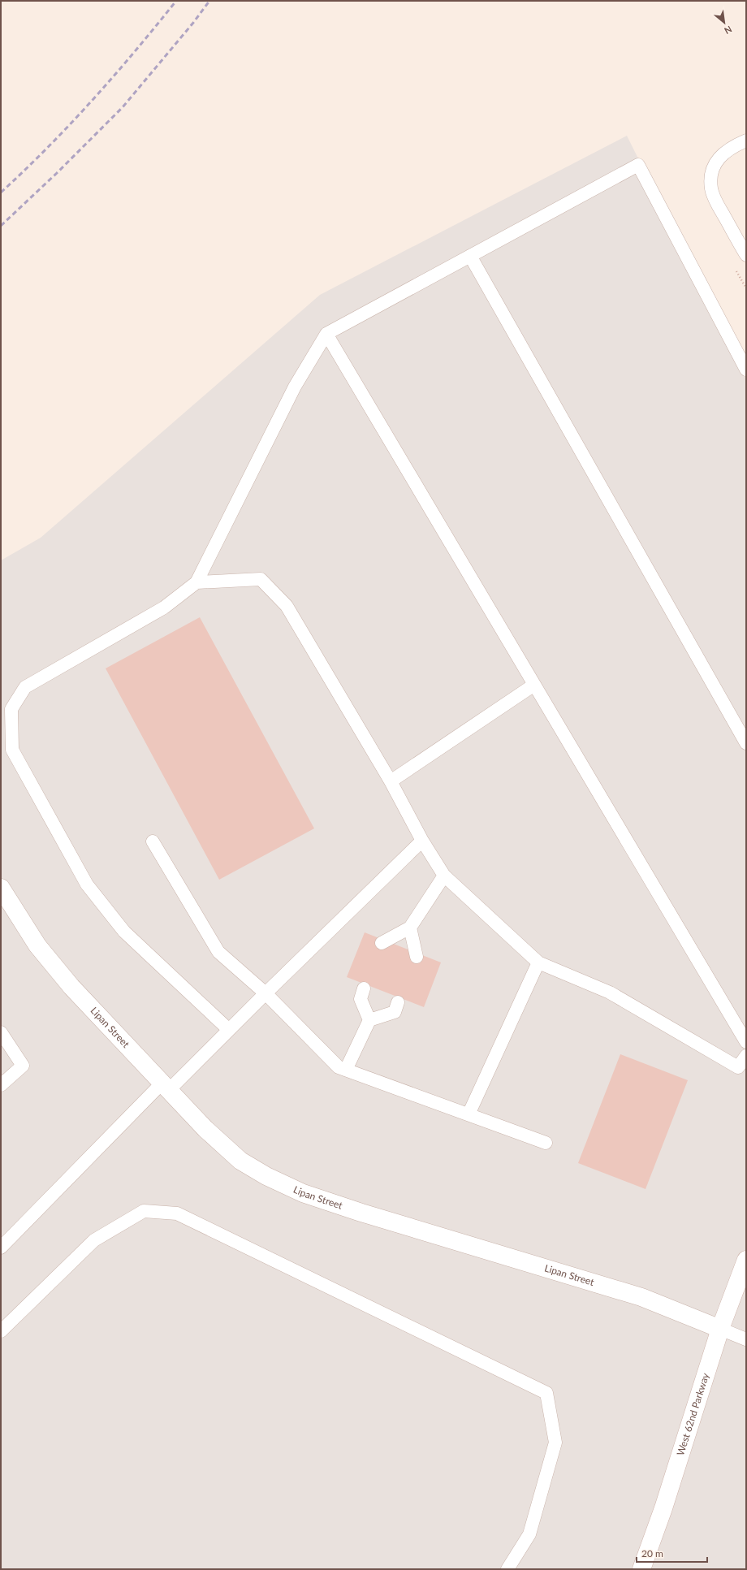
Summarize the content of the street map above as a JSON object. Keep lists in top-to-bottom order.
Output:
{
  "streets": {
    "street": ["Lipan Street", "West 62nd Parkway"]
  },
  "crossings": [
    ["Lipan Street", "West 62nd Parkway"]
  ],
  "scale_bar": "20 m",
  "north": "bottom right"
}
